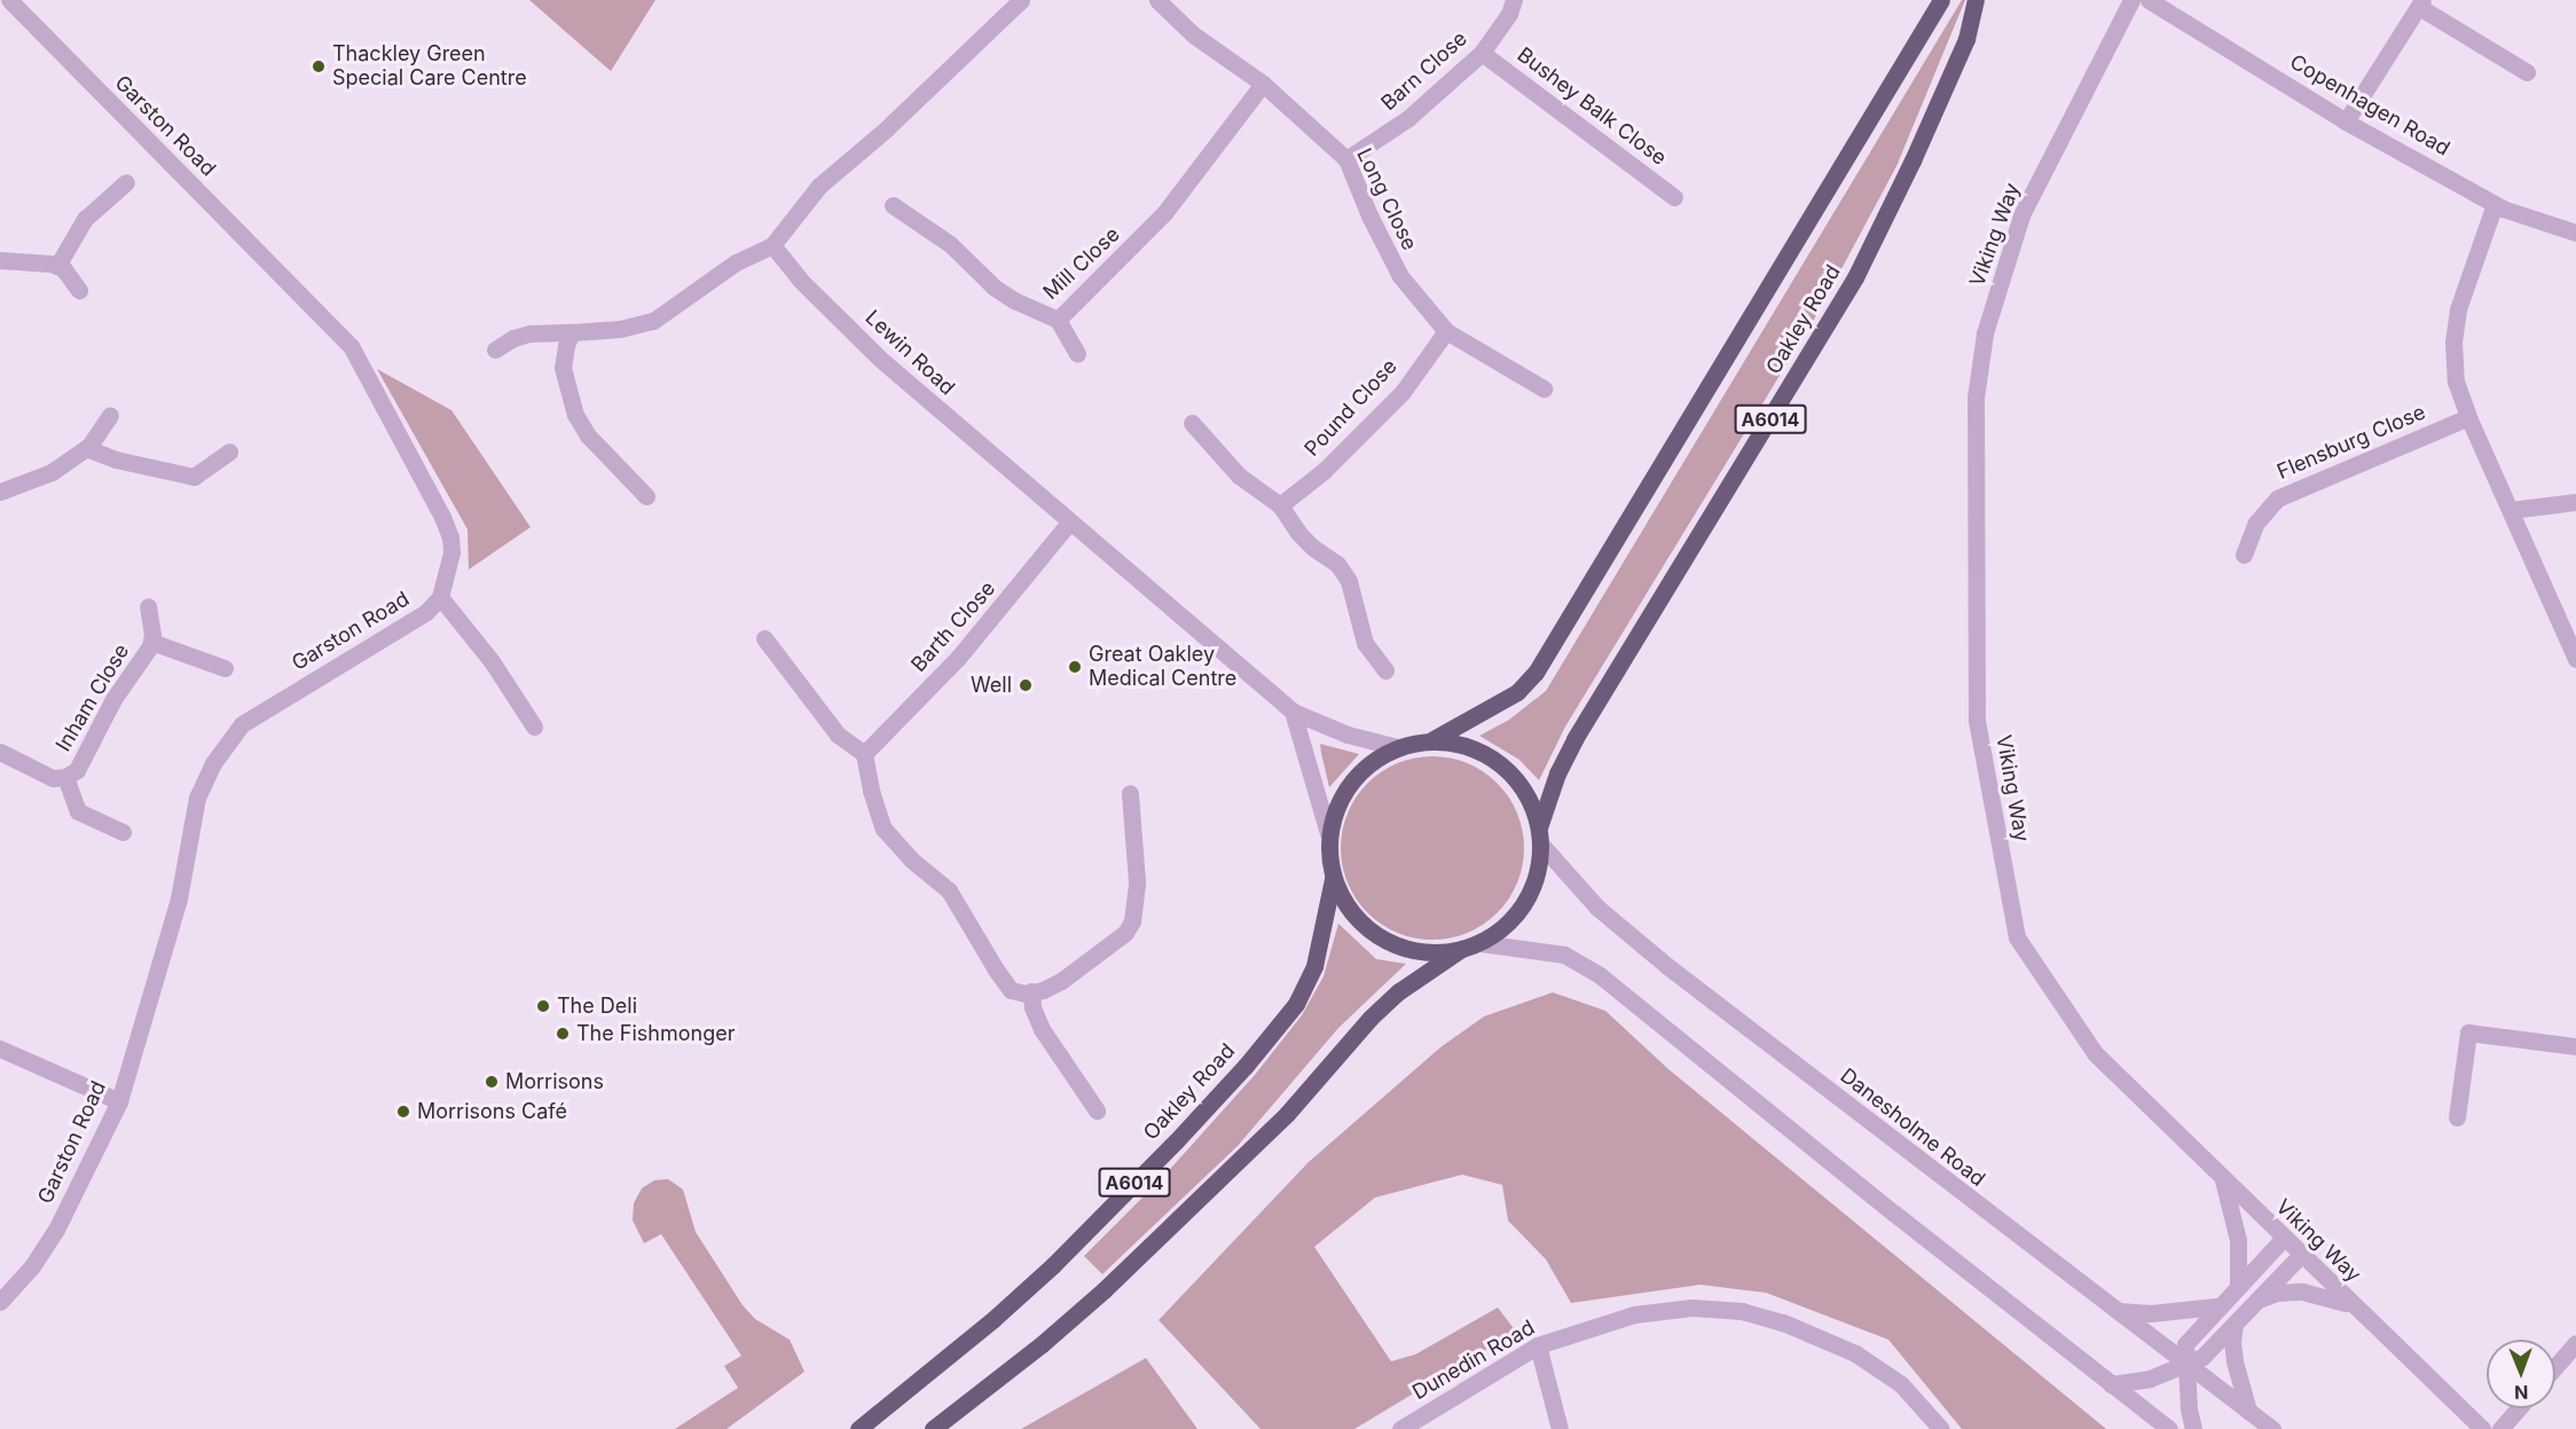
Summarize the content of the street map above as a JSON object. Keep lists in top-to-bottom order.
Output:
{
  "streets": {
    "main road": ["Oakley Road", "A6014"],
    "street": [
      "Barn Close",
      "Copenhagen Road",
      "Bushey Balk Close",
      "Garston Road",
      "Long Close",
      "Viking Way",
      "Mill Close",
      "Lewin Road",
      "Pound Close",
      "Flensburg Close",
      "Barth Close",
      "Inham Close",
      "Danesholme Road",
      "Dunedin Road"
    ]
  },
  "crossings": [
    ["Barn Close", "Bushey Balk Close"],
    ["Barn Close", "Long Close"],
    ["Long Close", "Mill Close"],
    ["Long Close", "Pound Close"],
    ["Oakley Road", "Lewin Road"],
    ["Oakley Road", "A6014"],
    ["Oakley Road", "Danesholme Road"],
    ["Lewin Road", "A6014"],
    ["Lewin Road", "Barth Close"],
    ["Lewin Road", "Danesholme Road"],
    ["A6014", "Danesholme Road"]
  ],
  "places": [
    "Thackley Green Special Care Centre",
    "Great Oakley Medical Centre",
    "Well",
    "The Deli",
    "The Fishmonger",
    "Morrisons",
    "Morrisons Café"
  ],
  "north": "bottom"
}
